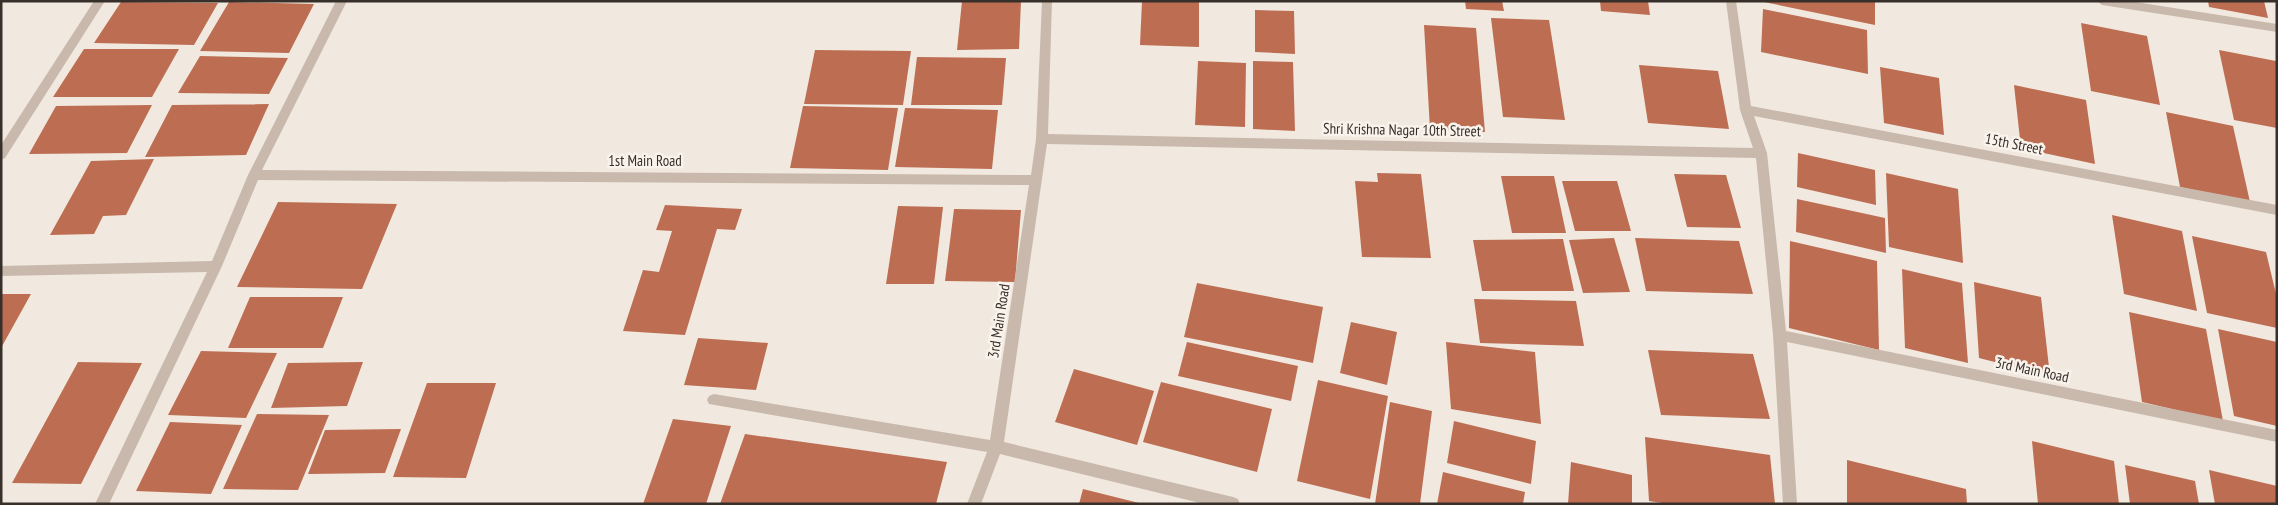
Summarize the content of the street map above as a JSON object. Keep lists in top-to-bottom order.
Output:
{
  "streets": {
    "street": [
      "Shri Krishna Nagar 10th Street",
      "15th Street",
      "1st Main Road",
      "3rd Main Road"
    ]
  },
  "crossings": [
    ["Shri Krishna Nagar 10th Street", "3rd Main Road"],
    ["1st Main Road", "3rd Main Road"]
  ]
}
